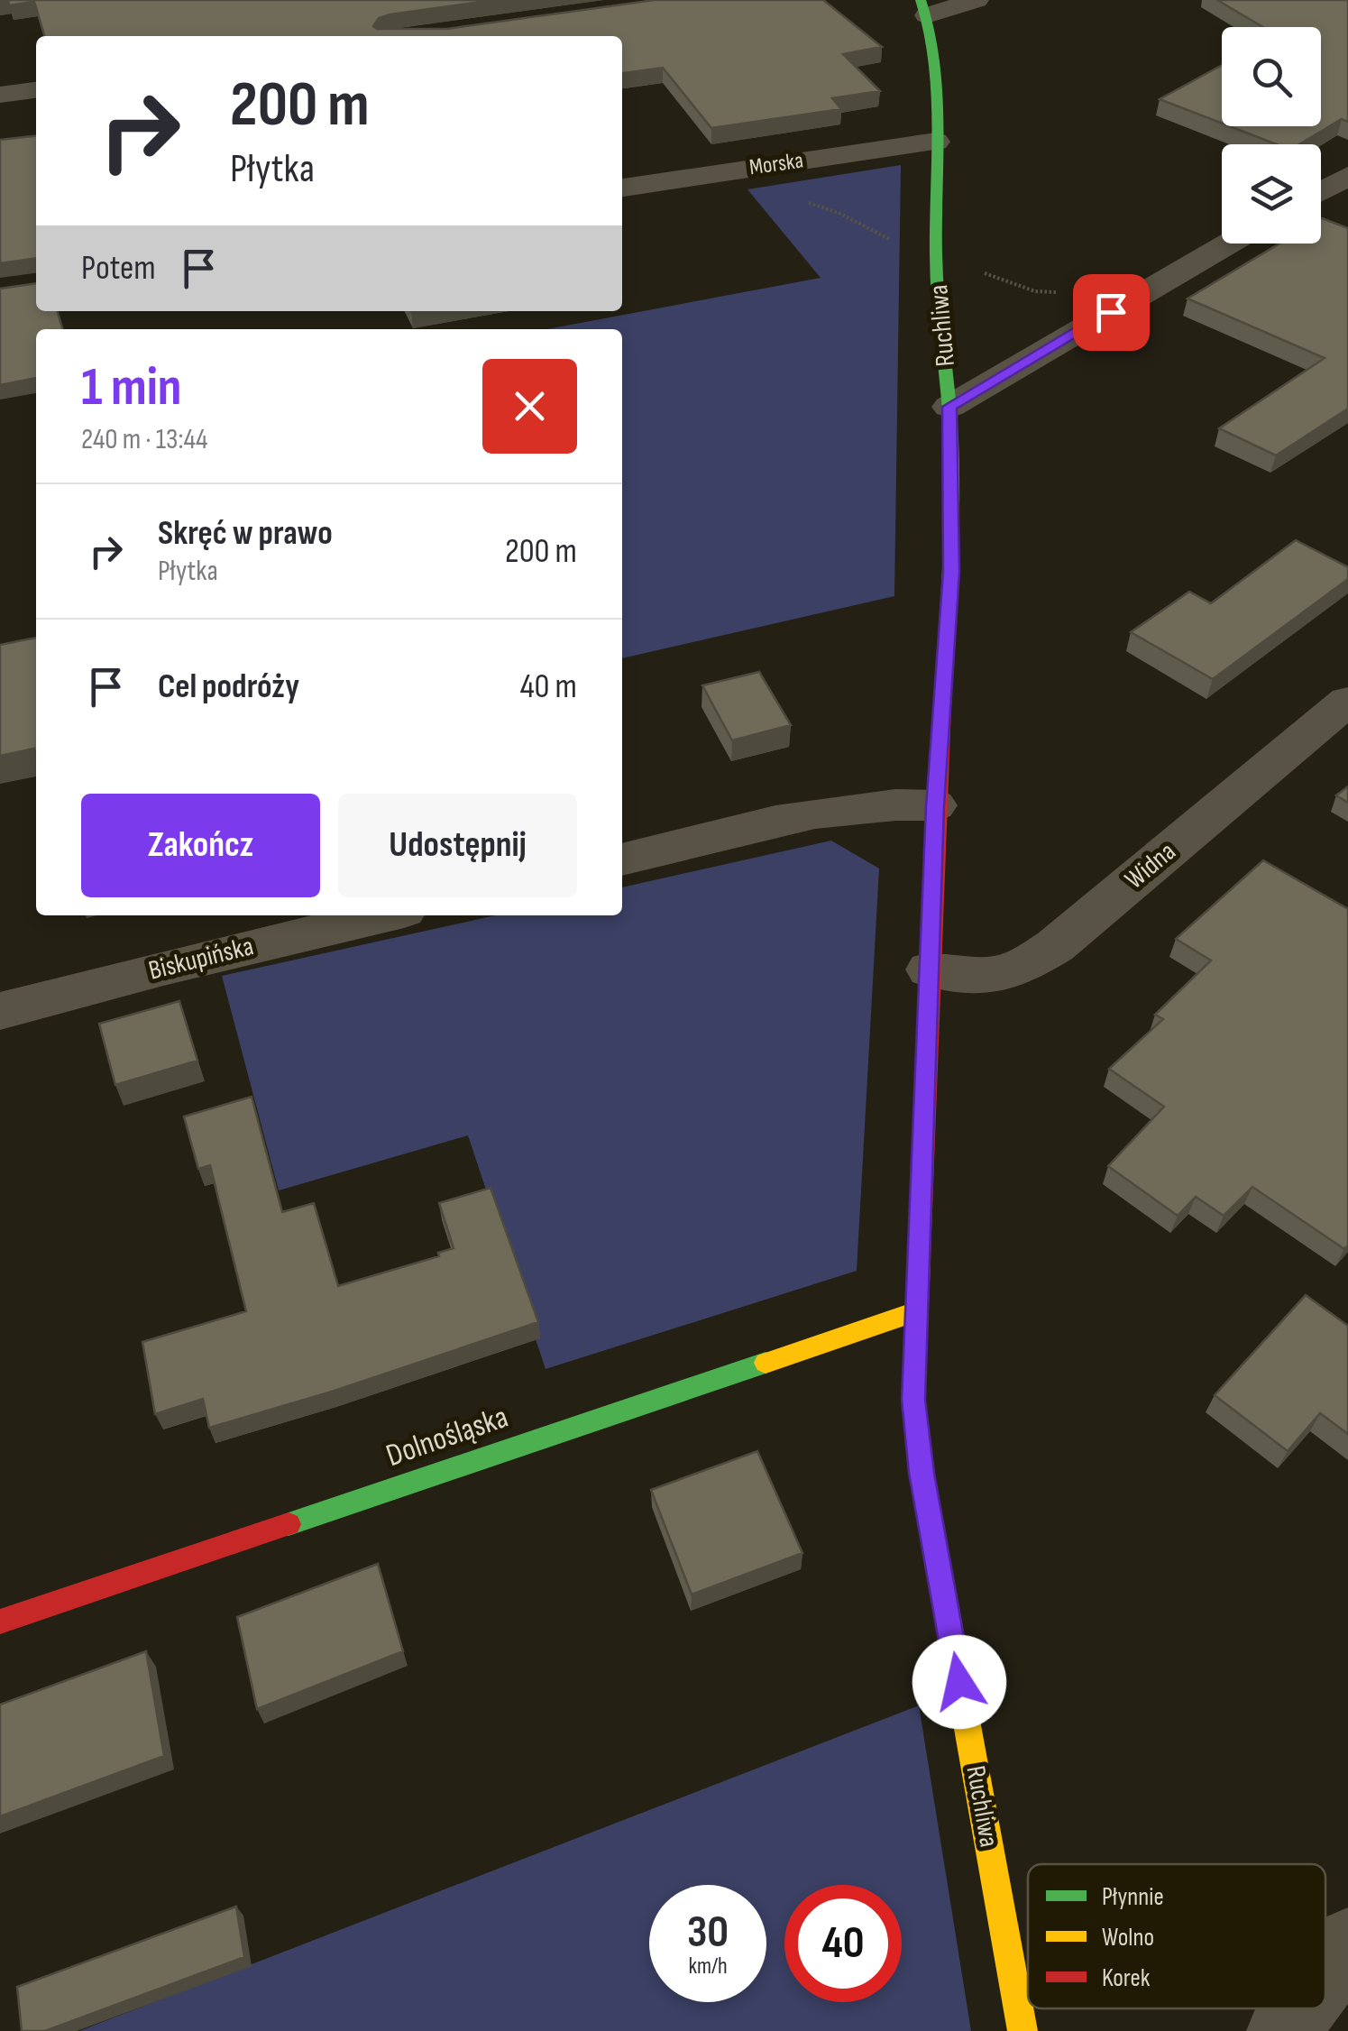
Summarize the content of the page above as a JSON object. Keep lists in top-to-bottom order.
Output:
{
  "streets": {
    "street": [
      "Morska",
      "Ruchliwa",
      "Widna",
      "Biskupińska",
      "Dolnośląska"
    ]
  },
  "crossings": [
    ["Morska", "Ruchliwa"],
    ["Ruchliwa", "Widna"],
    ["Ruchliwa", "Dolnośląska"]
  ],
  "legend": ["Płynnie", "Wolno", "Korek"],
  "page": {
    "turn": ["200 m", "Płytka"],
    "then": "Potem",
    "heading": ["1 min", "240 m · 13:44"],
    "list": [
      {
        "name": "Skręć w prawo",
        "note": "Płytka",
        "value": "200 m"
      },
      {
        "name": "Cel podróży",
        "value": "40 m"
      }
    ],
    "buttons": ["Zakończ", "Udostępnij"],
    "speed": "30 km/h",
    "limit": "40"
  }
}
